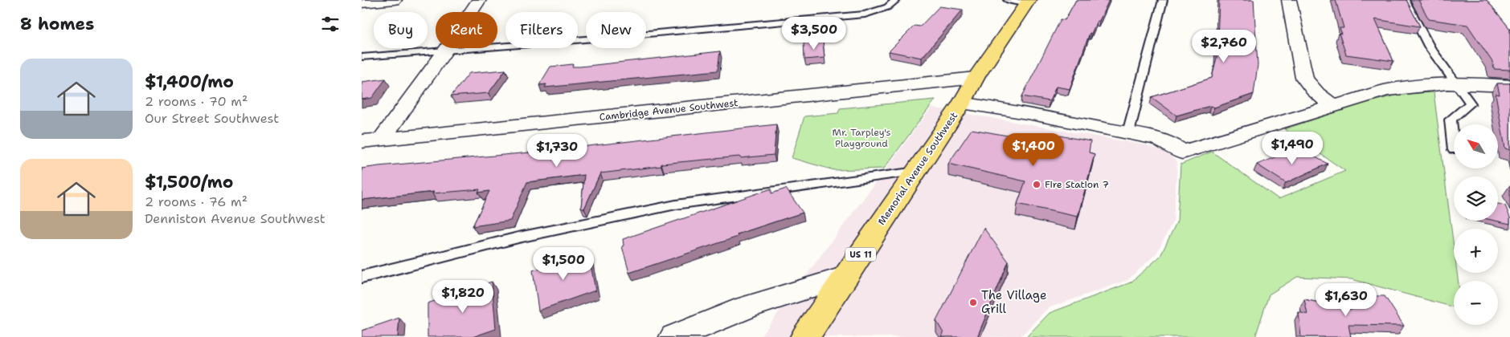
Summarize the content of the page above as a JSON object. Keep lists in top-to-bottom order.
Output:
{
  "streets": {
    "main road": ["Memorial Avenue Southwest", "US 11"],
    "street": ["Cambridge Avenue Southwest"]
  },
  "crossings": [
    ["Cambridge Avenue Southwest", "Memorial Avenue Southwest"]
  ],
  "parks": ["Mr. Tarpley's Playground"],
  "places": ["Fire Station 7", "The Village Grill"],
  "north": "top left",
  "page": {
    "heading": "8 homes",
    "chip": [
      "Buy",
      "Rent",
      "Filters",
      "New"
    ],
    "price": [
      "$3,500",
      "$2,760",
      "$1,490",
      "$1,400",
      "$1,730",
      "$1,500",
      "$1,820",
      "$1,630"
    ],
    "list": [
      {
        "name": "$1,400/mo",
        "note": "2 rooms · 70 m² · Our Street Southwest"
      },
      {
        "name": "$1,500/mo",
        "note": "2 rooms · 76 m² · Denniston Avenue Southwest"
      }
    ],
    "map_buttons": ["+", "−"]
  }
}
